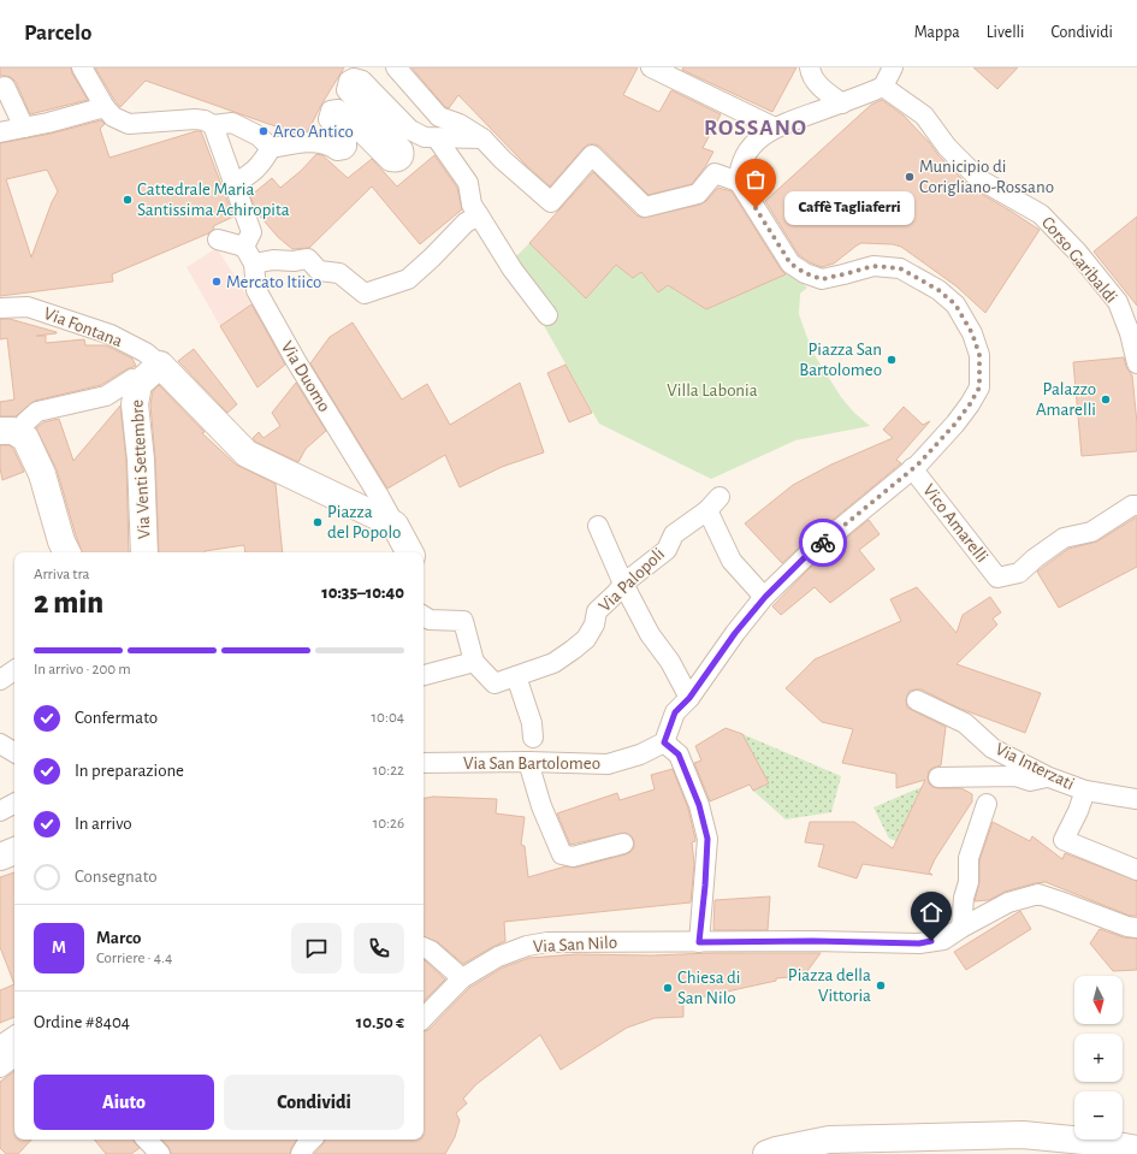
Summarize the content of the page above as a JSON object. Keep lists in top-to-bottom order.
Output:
{
  "streets": {
    "main road": ["Via Venti Settembre"],
    "street": [
      "Corso Garibaldi",
      "Via Fontana",
      "Via Duomo",
      "Vico Amarelli",
      "Via Palopoli",
      "Via San Bartolomeo",
      "Via Interzati",
      "Via San Nilo"
    ]
  },
  "crossings": [
    ["Via Fontana", "Via Venti Settembre"]
  ],
  "districts": ["ROSSANO"],
  "parks": ["Villa Labonia"],
  "places": [
    "Arco Antico",
    "Municipio di Corigliano-Rossano",
    "Cattedrale Maria Santissima Achiropita",
    "Caffè Tagliaferri",
    "Mercato Itiico",
    "Piazza San Bartolomeo",
    "Palazzo Amarelli",
    "Piazza del Popolo",
    "Piazza della Vittoria",
    "Chiesa di San Nilo"
  ],
  "north": "bottom",
  "page": {
    "header": "Parcelo",
    "nav": ["Mappa", "Livelli", "Condividi"],
    "bubble": "Caffè Tagliaferri",
    "heading": ["2 min", "Arriva tra", "10:35–10:40"],
    "panel": [
      "Marco",
      "Corriere · 4.4",
      "Ordine #8404",
      "10.50 €"
    ],
    "bar": "In arrivo · 200 m",
    "list": [
      ["Confermato", "10:04"],
      ["In preparazione", "10:22"],
      ["In arrivo", "10:26"],
      "Consegnato"
    ],
    "round": "M",
    "map_buttons": ["+", "−"],
    "buttons": ["Aiuto", "Condividi"]
  }
}
